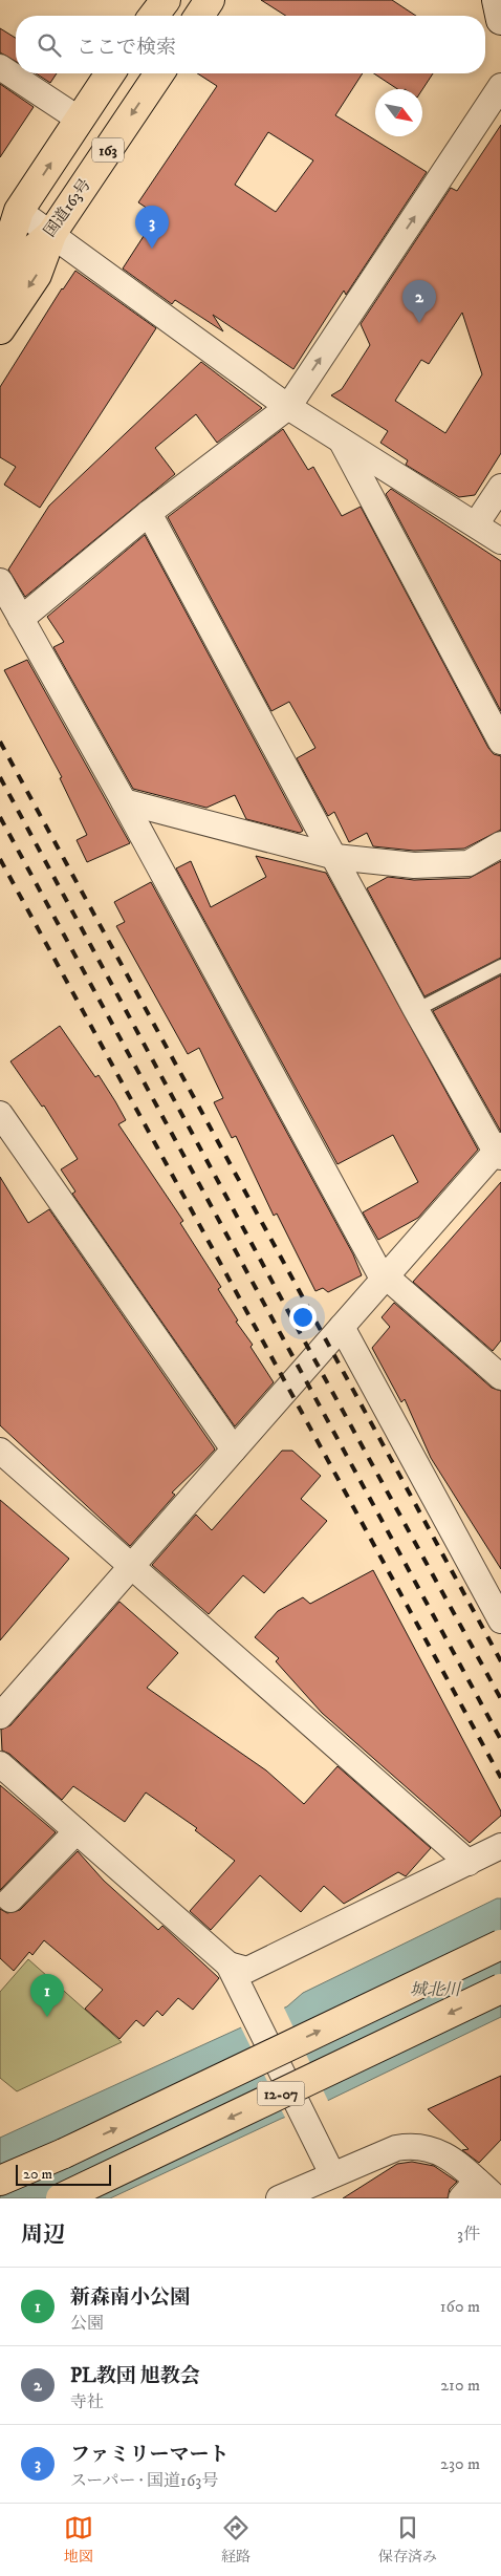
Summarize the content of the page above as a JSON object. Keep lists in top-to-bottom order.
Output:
{
  "streets": {
    "highway": ["163", "国道163号", "12-07"]
  },
  "crossings": [
    ["163", "国道163号"]
  ],
  "water": ["城北川"],
  "scale_bar": "20 m",
  "north": "bottom right",
  "page": {
    "search": "ここで検索",
    "pins": ["3", "2", "1"],
    "scale": "20 m",
    "heading": ["周辺", "3件"],
    "list": [
      {
        "mark": "1",
        "name": "新森南小公園",
        "note": "公園",
        "value": "160 m"
      },
      {
        "mark": "2",
        "name": "PL教団 旭教会",
        "note": "寺社",
        "value": "210 m"
      },
      {
        "mark": "3",
        "name": "ファミリーマート",
        "note": "スーパー · 国道163号",
        "value": "230 m"
      }
    ],
    "nav": ["地図", "経路", "保存済み"]
  }
}
